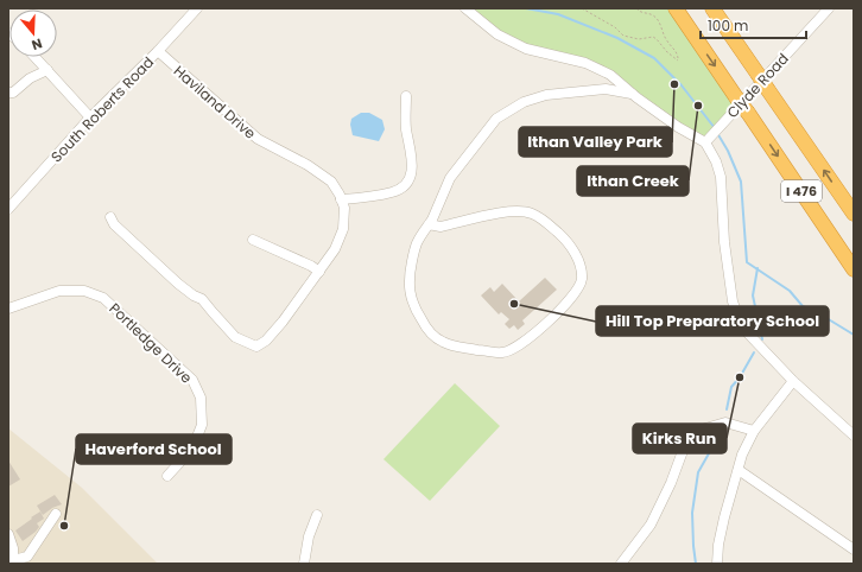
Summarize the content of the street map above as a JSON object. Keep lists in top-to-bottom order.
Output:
{
  "streets": {
    "highway": ["I 476"],
    "street": [
      "Clyde Road",
      "Haviland Drive",
      "South Roberts Road",
      "Portledge Drive"
    ]
  },
  "crossings": [
    ["Haviland Drive", "South Roberts Road"]
  ],
  "places": [
    "Ithan Valley Park",
    "Ithan Creek",
    "Hill Top Preparatory School",
    "Kirks Run",
    "Haverford School"
  ],
  "scale_bar": "100 m",
  "north": "bottom"
}
